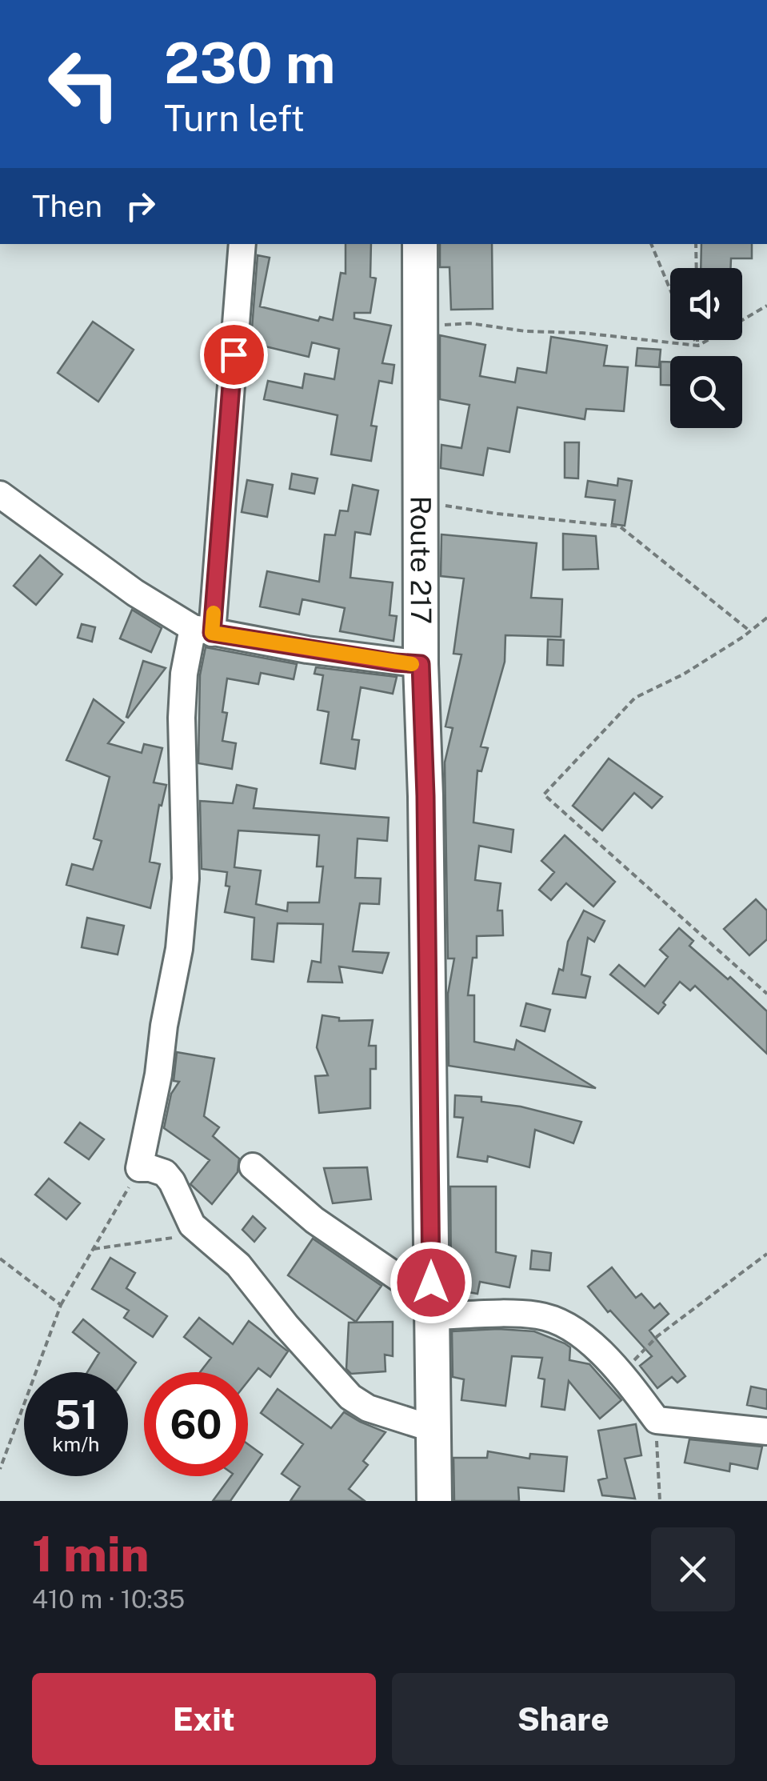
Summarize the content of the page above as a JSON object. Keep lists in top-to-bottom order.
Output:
{
  "streets": {
    "main road": ["Route 217"]
  },
  "page": {
    "turn": ["230 m", "Turn left"],
    "then": "Then",
    "speed": "51 km/h",
    "limit": "60",
    "heading": ["1 min", "410 m · 10:35"],
    "buttons": ["Exit", "Share"]
  }
}
